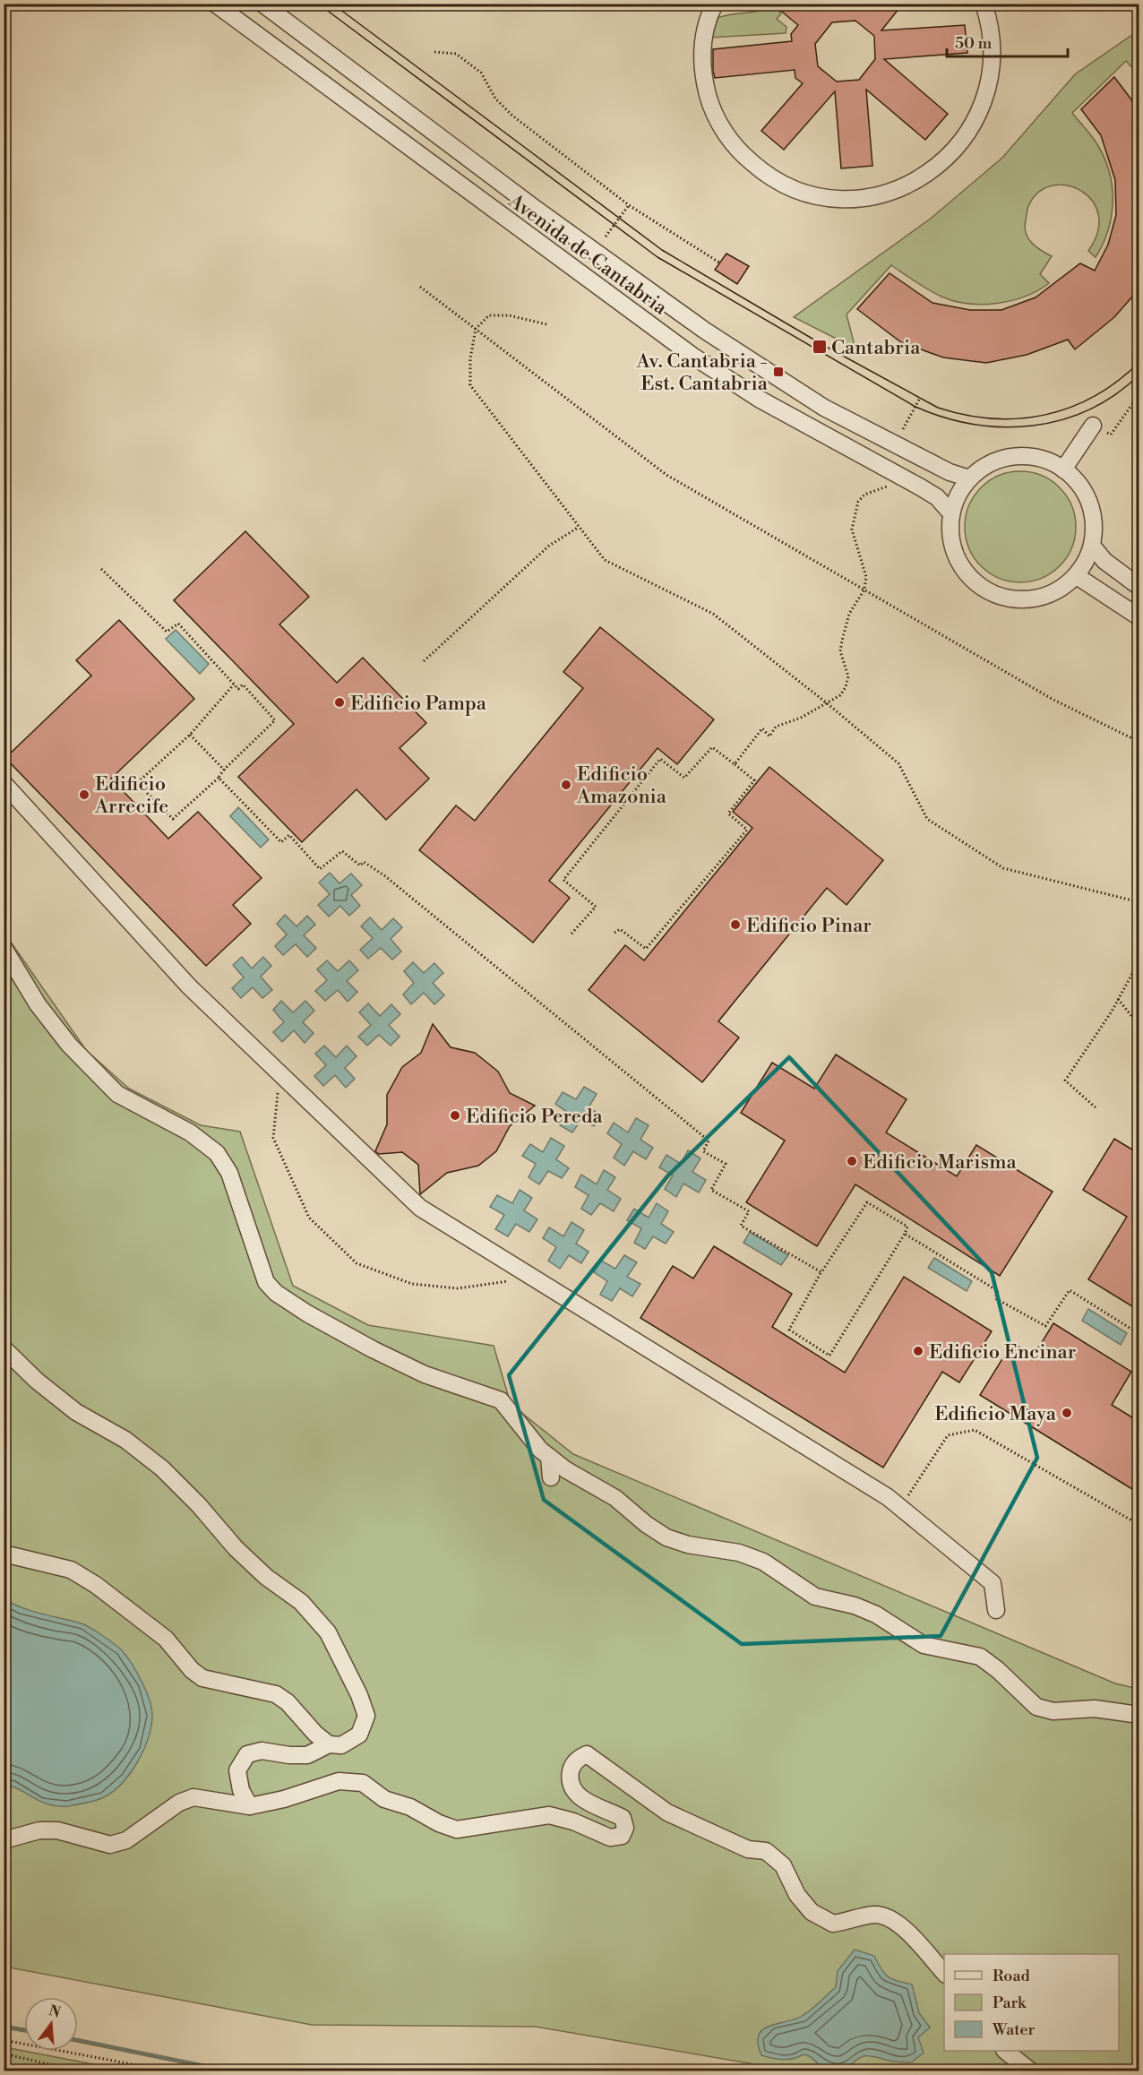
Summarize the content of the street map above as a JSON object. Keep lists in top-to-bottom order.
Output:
{
  "streets": {
    "street": ["Avenida de Cantabria"]
  },
  "places": {
    "transit": ["Cantabria", "Av. Cantabria - Est. Cantabria"],
    "other": [
      "Edificio Pampa",
      "Edificio Amazonia",
      "Edificio Arrecife",
      "Edificio Pinar",
      "Edificio Pereda",
      "Edificio Marisma",
      "Edificio Encinar",
      "Edificio Maya"
    ]
  },
  "legend": ["Road", "Park", "Water"],
  "scale_bar": "50 m",
  "north": "top"
}
